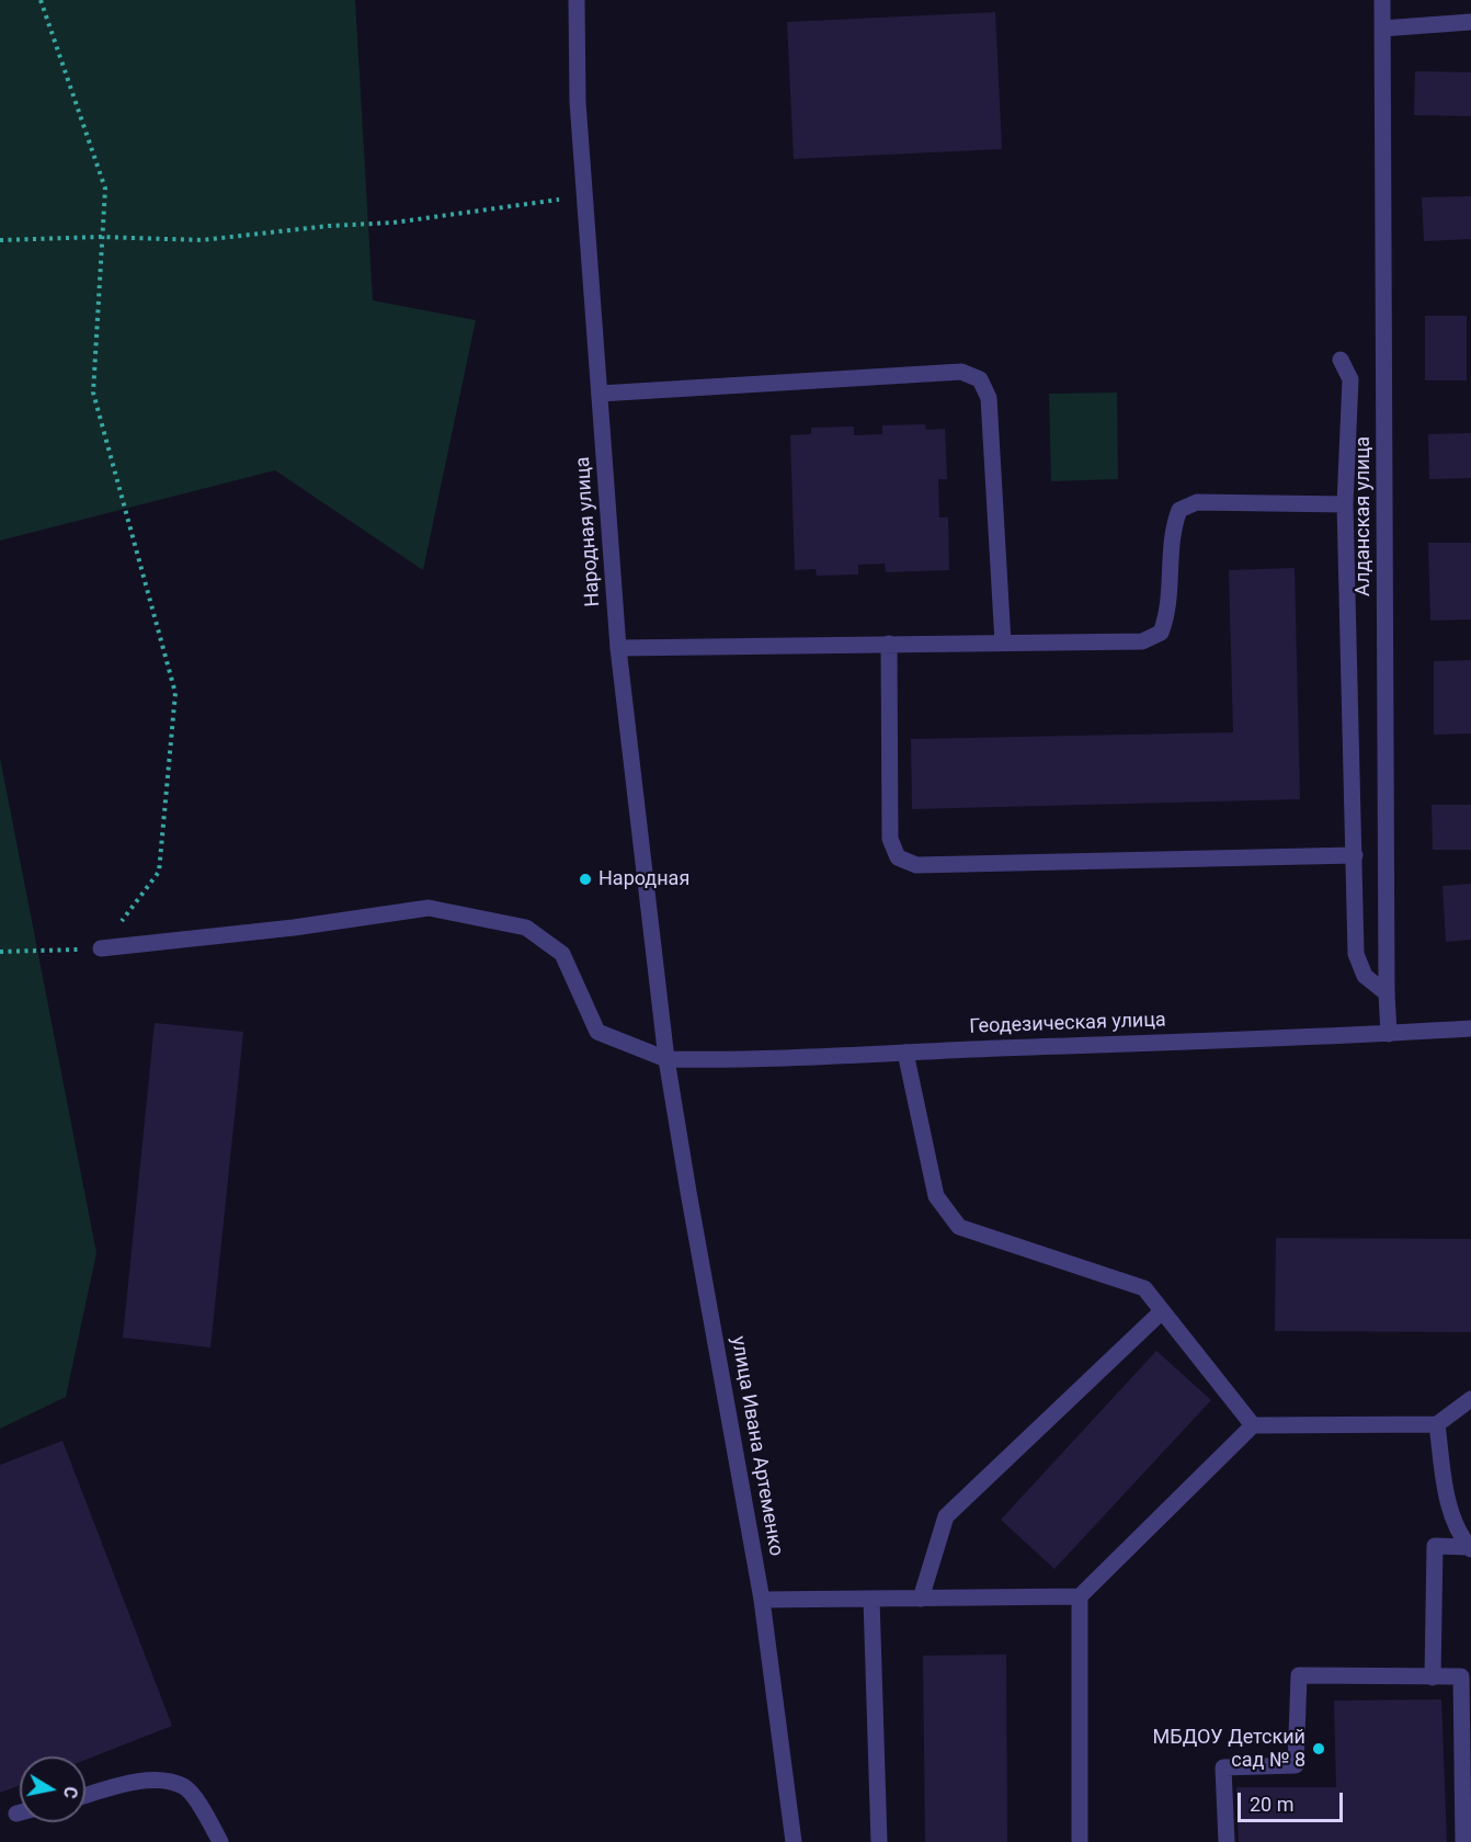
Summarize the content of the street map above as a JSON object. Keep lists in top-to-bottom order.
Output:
{
  "streets": {
    "street": [
      "Алданская улица",
      "Народная улица",
      "Геодезическая улица",
      "улица Ивана Артеменко"
    ]
  },
  "crossings": [
    ["Алданская улица", "Геодезическая улица"],
    ["Народная улица", "Геодезическая улица"],
    ["Народная улица", "улица Ивана Артеменко"],
    ["Геодезическая улица", "улица Ивана Артеменко"]
  ],
  "places": ["Народная", "МБДОУ Детский сад № 8"],
  "scale_bar": "20 m",
  "north": "right"
}
